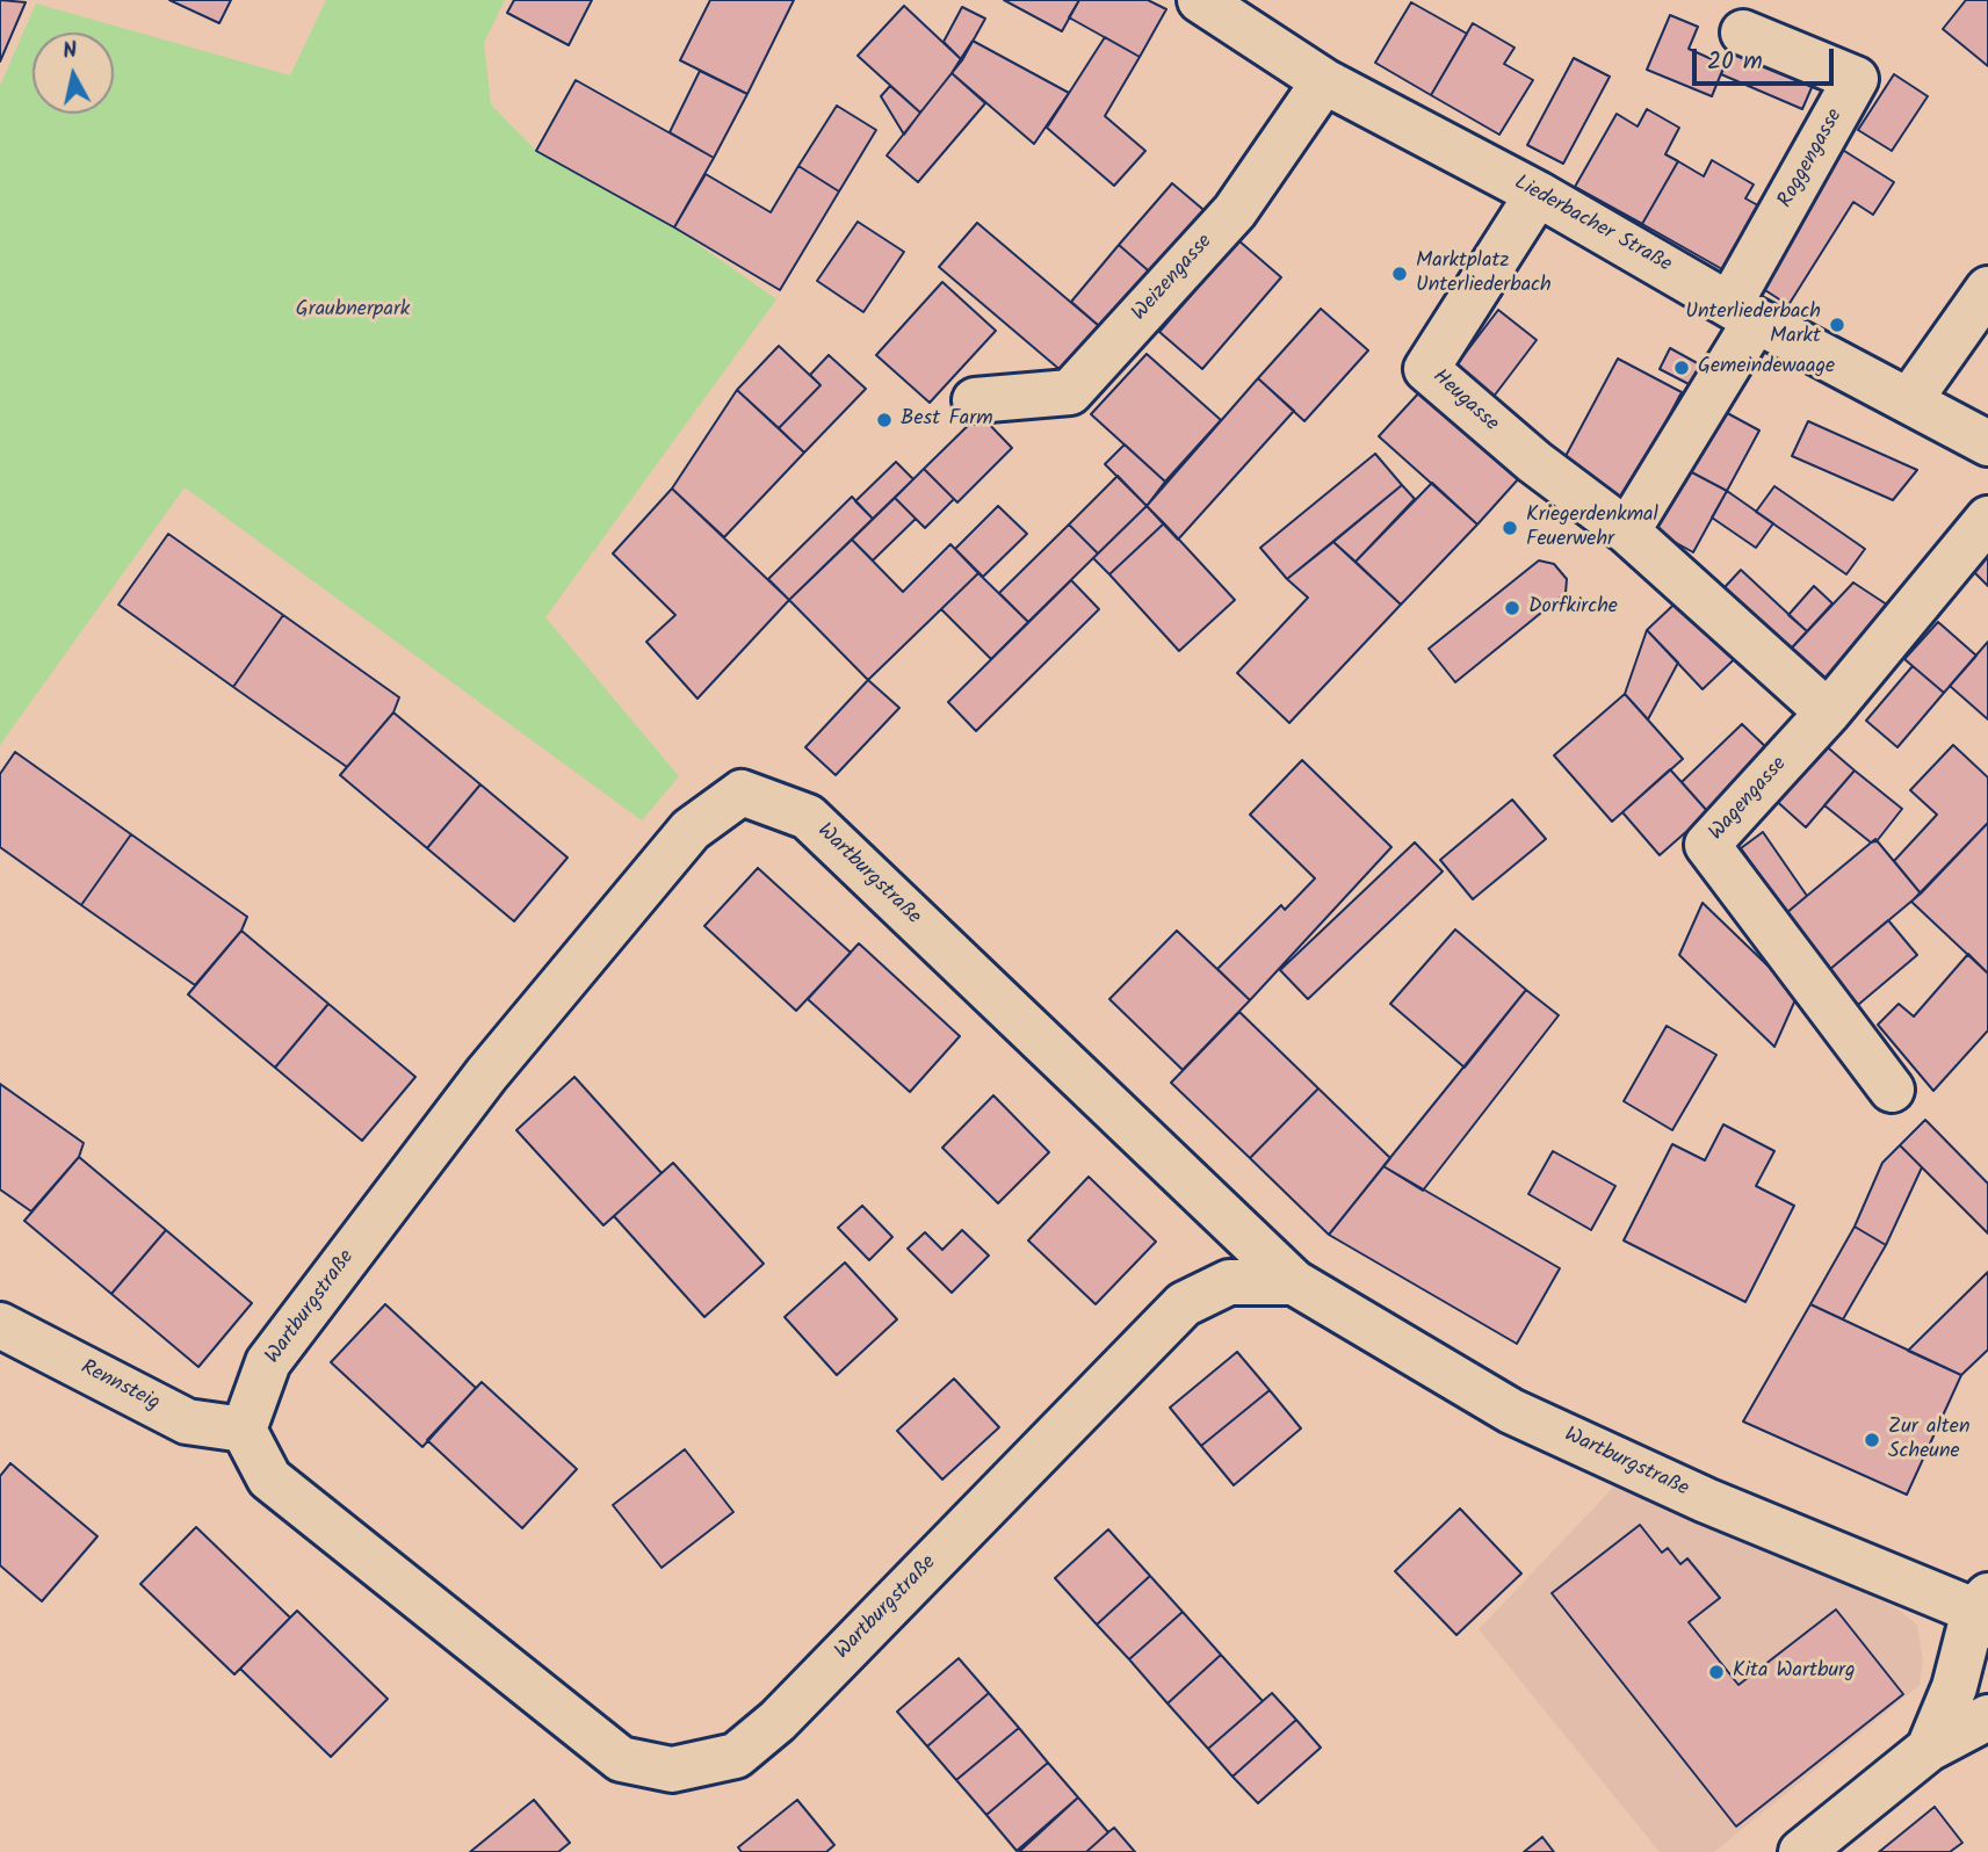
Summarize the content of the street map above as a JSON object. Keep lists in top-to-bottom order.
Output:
{
  "streets": {
    "street": [
      "Roggengasse",
      "Liederbacher Straße",
      "Weizengasse",
      "Heugasse",
      "Wagengasse",
      "Wartburgstraße",
      "Rennsteig"
    ]
  },
  "crossings": [
    ["Roggengasse", "Liederbacher Straße"],
    ["Liederbacher Straße", "Weizengasse"],
    ["Liederbacher Straße", "Heugasse"],
    ["Heugasse", "Wagengasse"],
    ["Wartburgstraße", "Rennsteig"]
  ],
  "parks": ["Graubnerpark"],
  "places": [
    "Marktplatz Unterliederbach",
    "Unterliederbach Markt",
    "Gemeindewaage",
    "Best Farm",
    "Kriegerdenkmal Feuerwehr",
    "Dorfkirche",
    "Zur alten Scheune",
    "Kita Wartburg"
  ],
  "scale_bar": "20 m",
  "north": "top"
}
